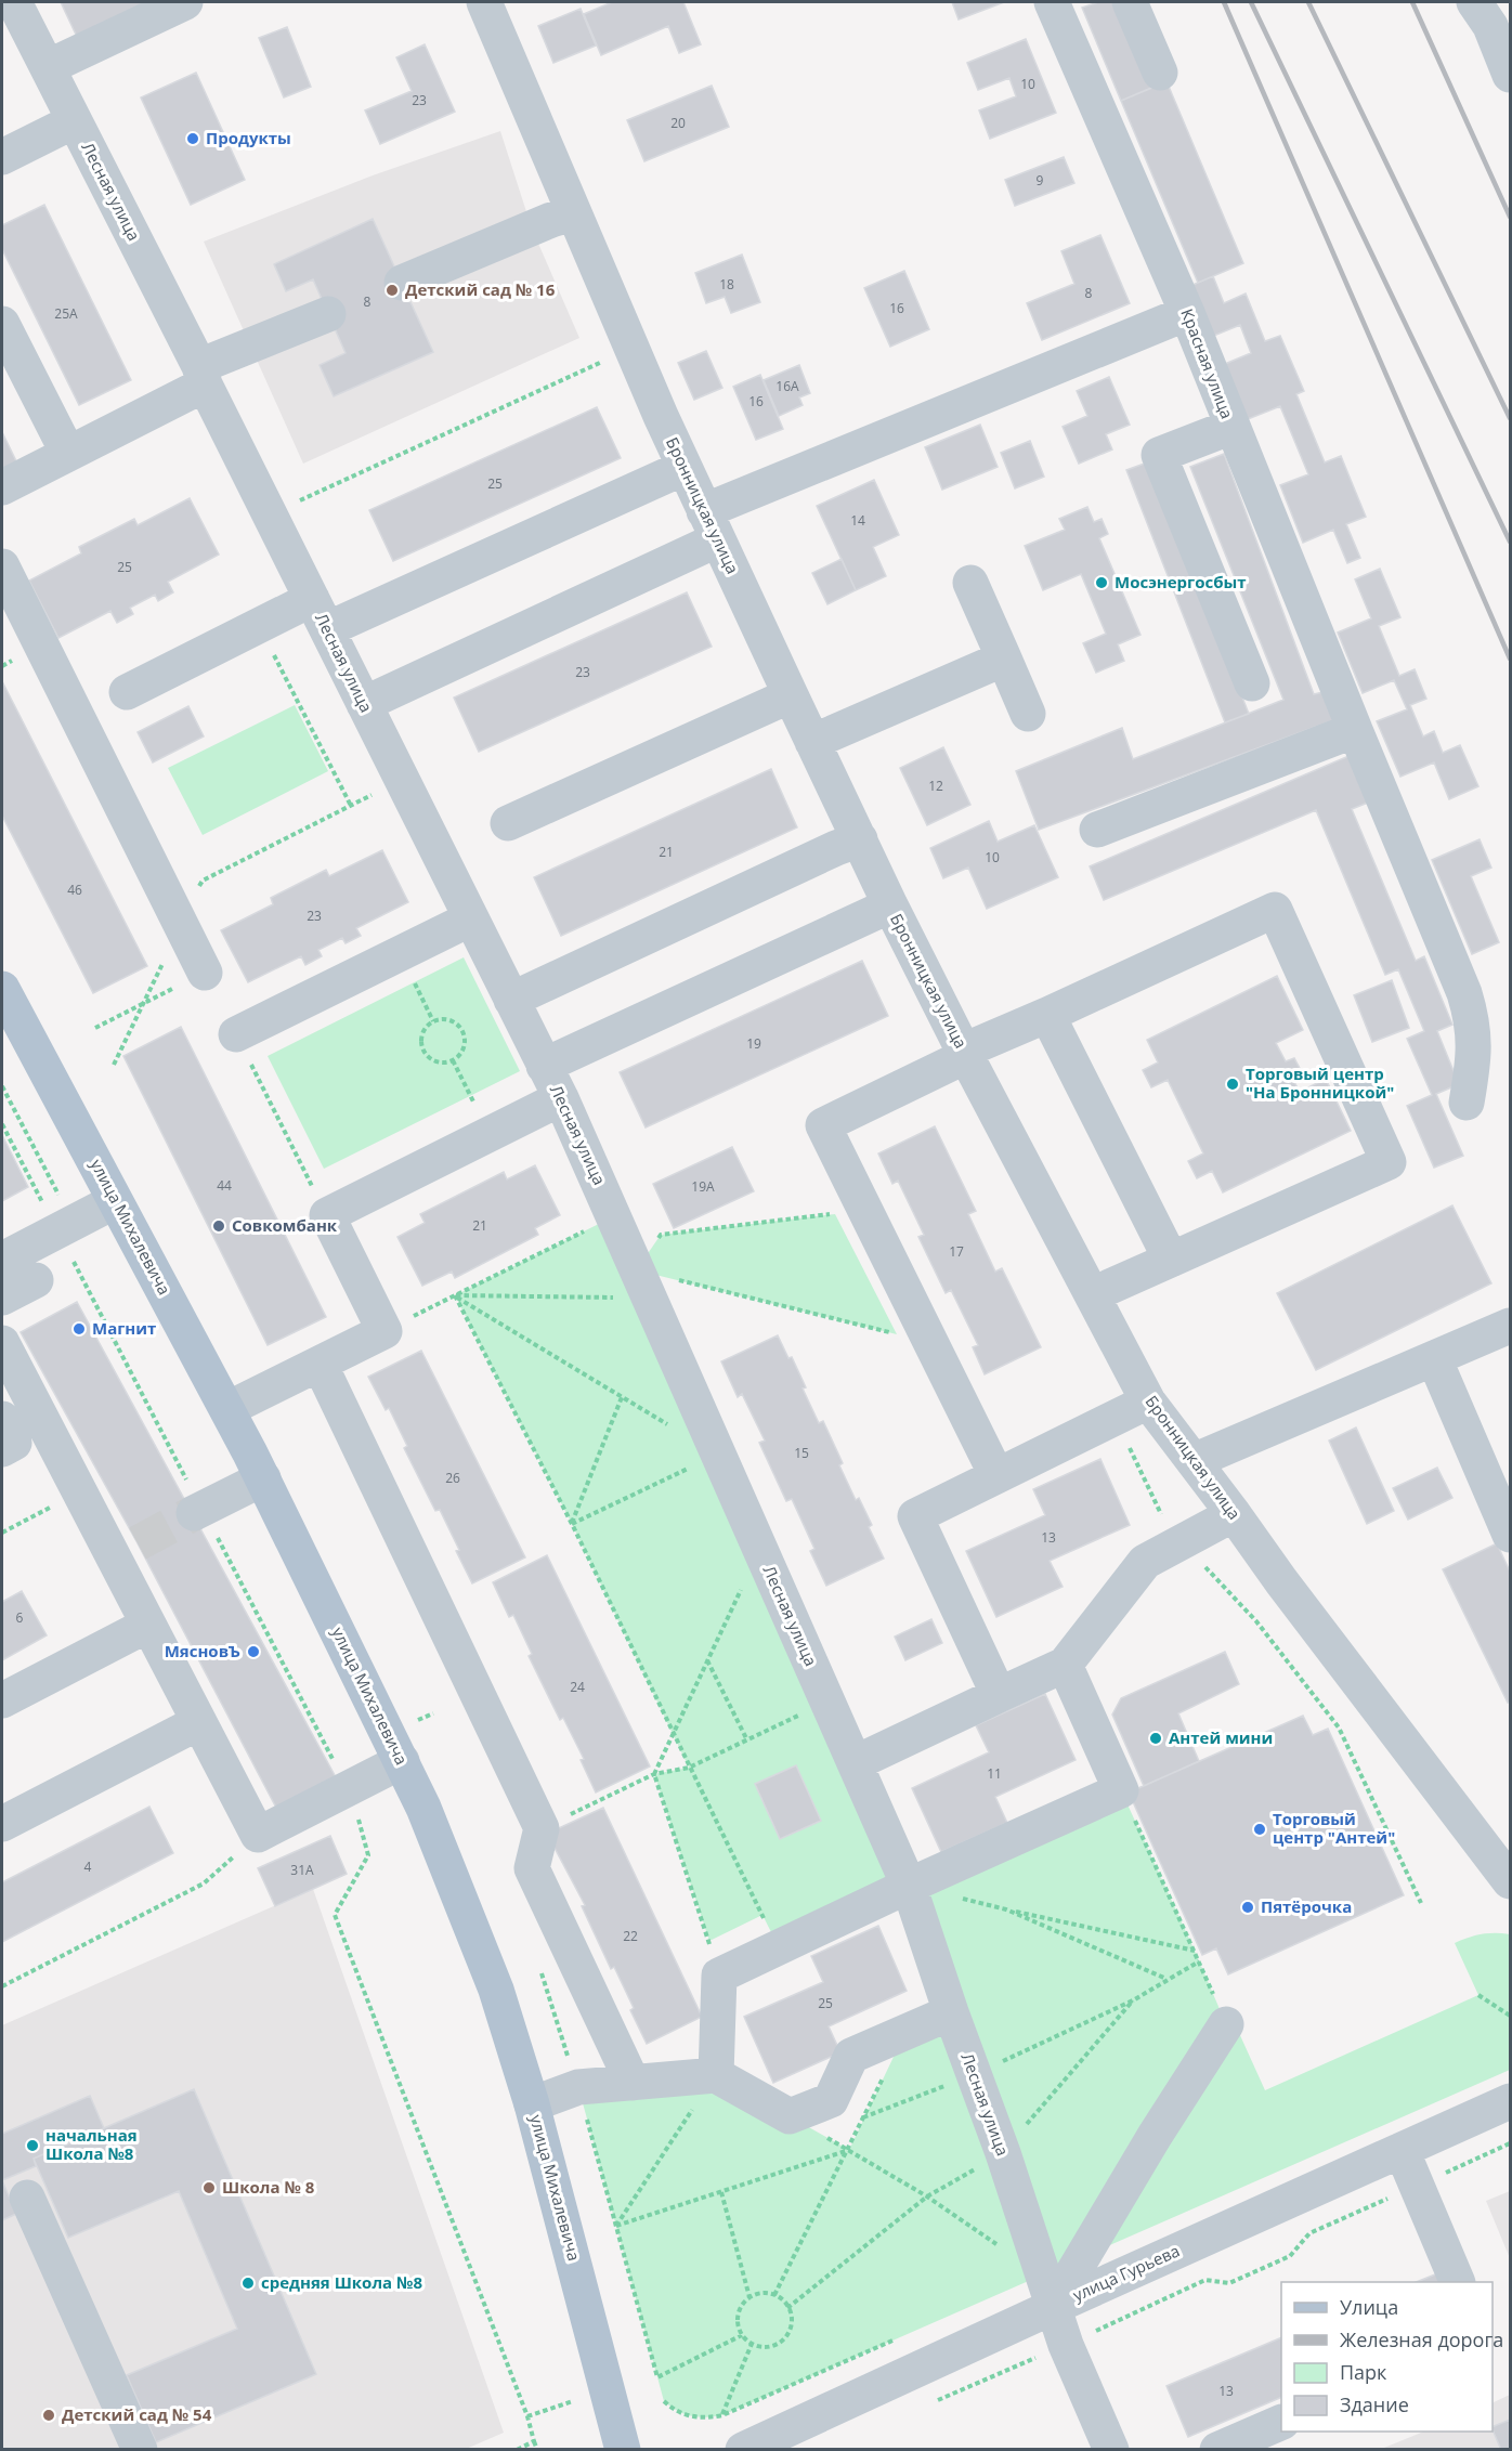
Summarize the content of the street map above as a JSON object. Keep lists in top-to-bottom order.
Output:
{
  "streets": {
    "main road": ["улица Михалевича"],
    "street": [
      "Лесная улица",
      "Красная улица",
      "Бронницкая улица",
      "улица Гурьева"
    ]
  },
  "crossings": [
    ["Лесная улица", "улица Гурьева"]
  ],
  "places": [
    "Продукты",
    "Детский сад № 16",
    "Мосэнергосбыт",
    "Торговый центр \"На Бронницкой\"",
    "Совкомбанк",
    "Магнит",
    "МясновЪ",
    "Антей мини",
    "Торговый центр \"Антей\"",
    "Пятёрочка",
    "начальная Школа №8",
    "Школа № 8",
    "средняя Школа №8",
    "Детский сад № 54"
  ],
  "house_numbers": [
    "10",
    "23",
    "20",
    "9",
    "18",
    "8",
    "8",
    "16",
    "25А",
    "16А",
    "16",
    "25",
    "14",
    "25",
    "23",
    "12",
    "21",
    "10",
    "46",
    "23",
    "19",
    "44",
    "19А",
    "21",
    "17",
    "15",
    "26",
    "13",
    "6",
    "24",
    "11",
    "4",
    "31А",
    "22",
    "25",
    "13"
  ],
  "legend": [
    "Улица",
    "Железная дорога",
    "Парк",
    "Здание"
  ]
}
